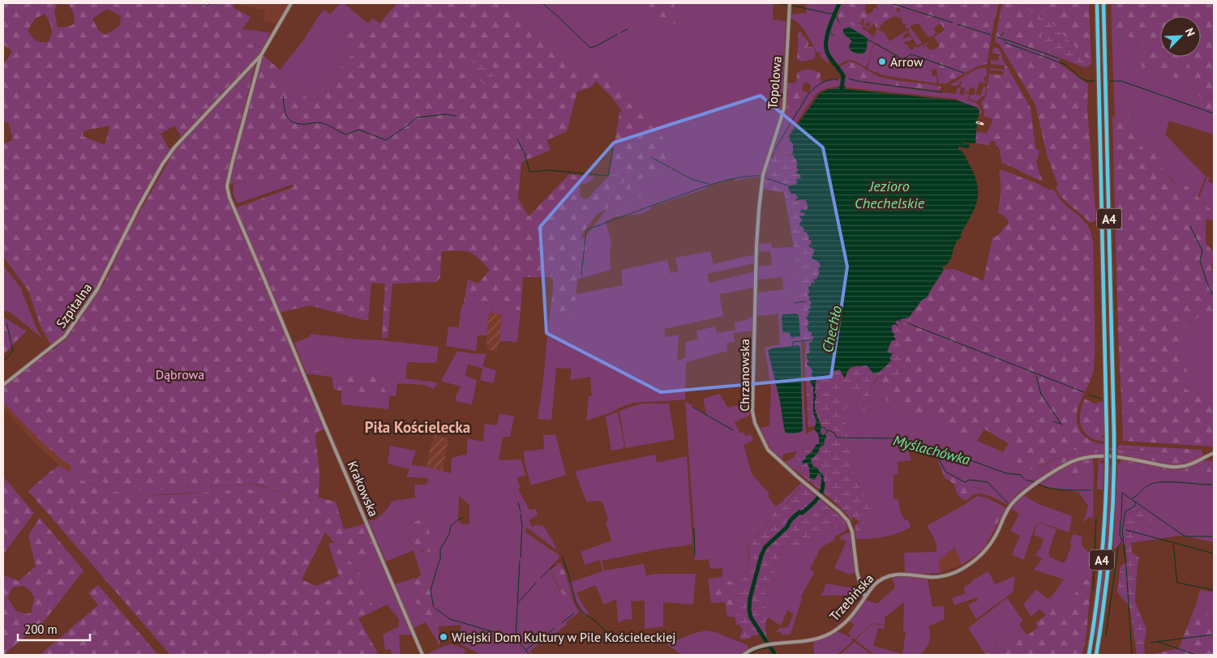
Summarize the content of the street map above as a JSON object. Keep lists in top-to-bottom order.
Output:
{
  "streets": {
    "highway": ["A4"],
    "street": [
      "Topolowa",
      "Szpitalna",
      "Chrzanowska",
      "Krakowska",
      "Trzebińska"
    ]
  },
  "crossings": [
    ["Topolowa", "Chrzanowska"],
    ["Szpitalna", "Krakowska"],
    ["Chrzanowska", "Trzebińska"]
  ],
  "districts": ["Piła Kościelecka"],
  "water": ["Jezioro Chechelskie", "Chechło", "Myślachówka"],
  "parks": ["Dąbrowa"],
  "places": ["Arrow", "Wiejski Dom Kultury w Pile Kościeleckiej"],
  "scale_bar": "200 m",
  "north": "top right"
}
